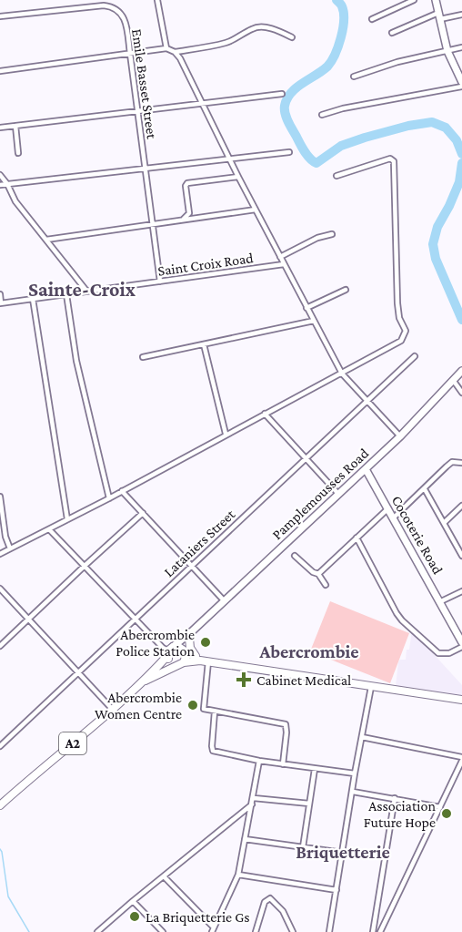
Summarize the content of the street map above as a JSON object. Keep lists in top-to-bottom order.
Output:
{
  "streets": {
    "main road": ["Pamplemousses Road", "Cocoterie Road", "A2"],
    "street": ["Emile Basset Street", "Saint Croix Road", "Lataniers Street"]
  },
  "crossings": [
    ["Emile Basset Street", "Saint Croix Road"],
    ["Pamplemousses Road", "Cocoterie Road"],
    ["Pamplemousses Road", "A2"]
  ],
  "districts": ["Sainte-Croix", "Abercrombie", "Briquetterie"],
  "places": {
    "other": [
      "Abercrombie Police Station",
      "Abercrombie Women Centre",
      "Association Future Hope",
      "La Briquetterie Gs"
    ],
    "health": ["Cabinet Medical"]
  }
}
